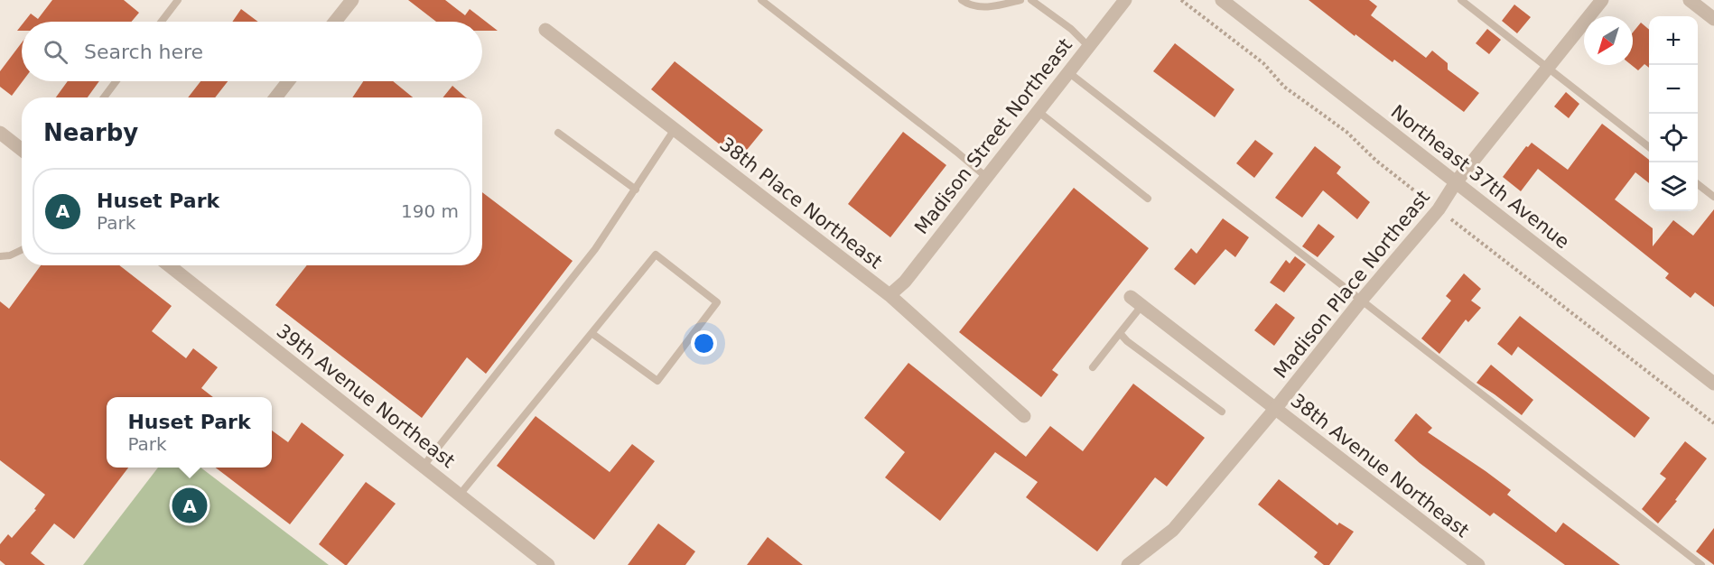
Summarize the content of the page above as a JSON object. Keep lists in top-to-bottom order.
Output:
{
  "streets": {
    "street": [
      "Madison Street Northeast",
      "Northeast 37th Avenue",
      "38th Place Northeast",
      "Madison Place Northeast",
      "39th Avenue Northeast",
      "38th Avenue Northeast"
    ]
  },
  "crossings": [
    ["Madison Street Northeast", "38th Place Northeast"],
    ["Northeast 37th Avenue", "Madison Place Northeast"],
    ["Madison Place Northeast", "38th Avenue Northeast"]
  ],
  "north": "bottom left",
  "page": {
    "map_buttons": ["+", "−"],
    "search": "Search here",
    "heading": "Nearby",
    "list": [
      {
        "mark": "A",
        "name": "Huset Park",
        "note": "Park",
        "value": "190 m"
      }
    ],
    "popup": ["Huset Park", "Park"],
    "pins": "A"
  }
}
